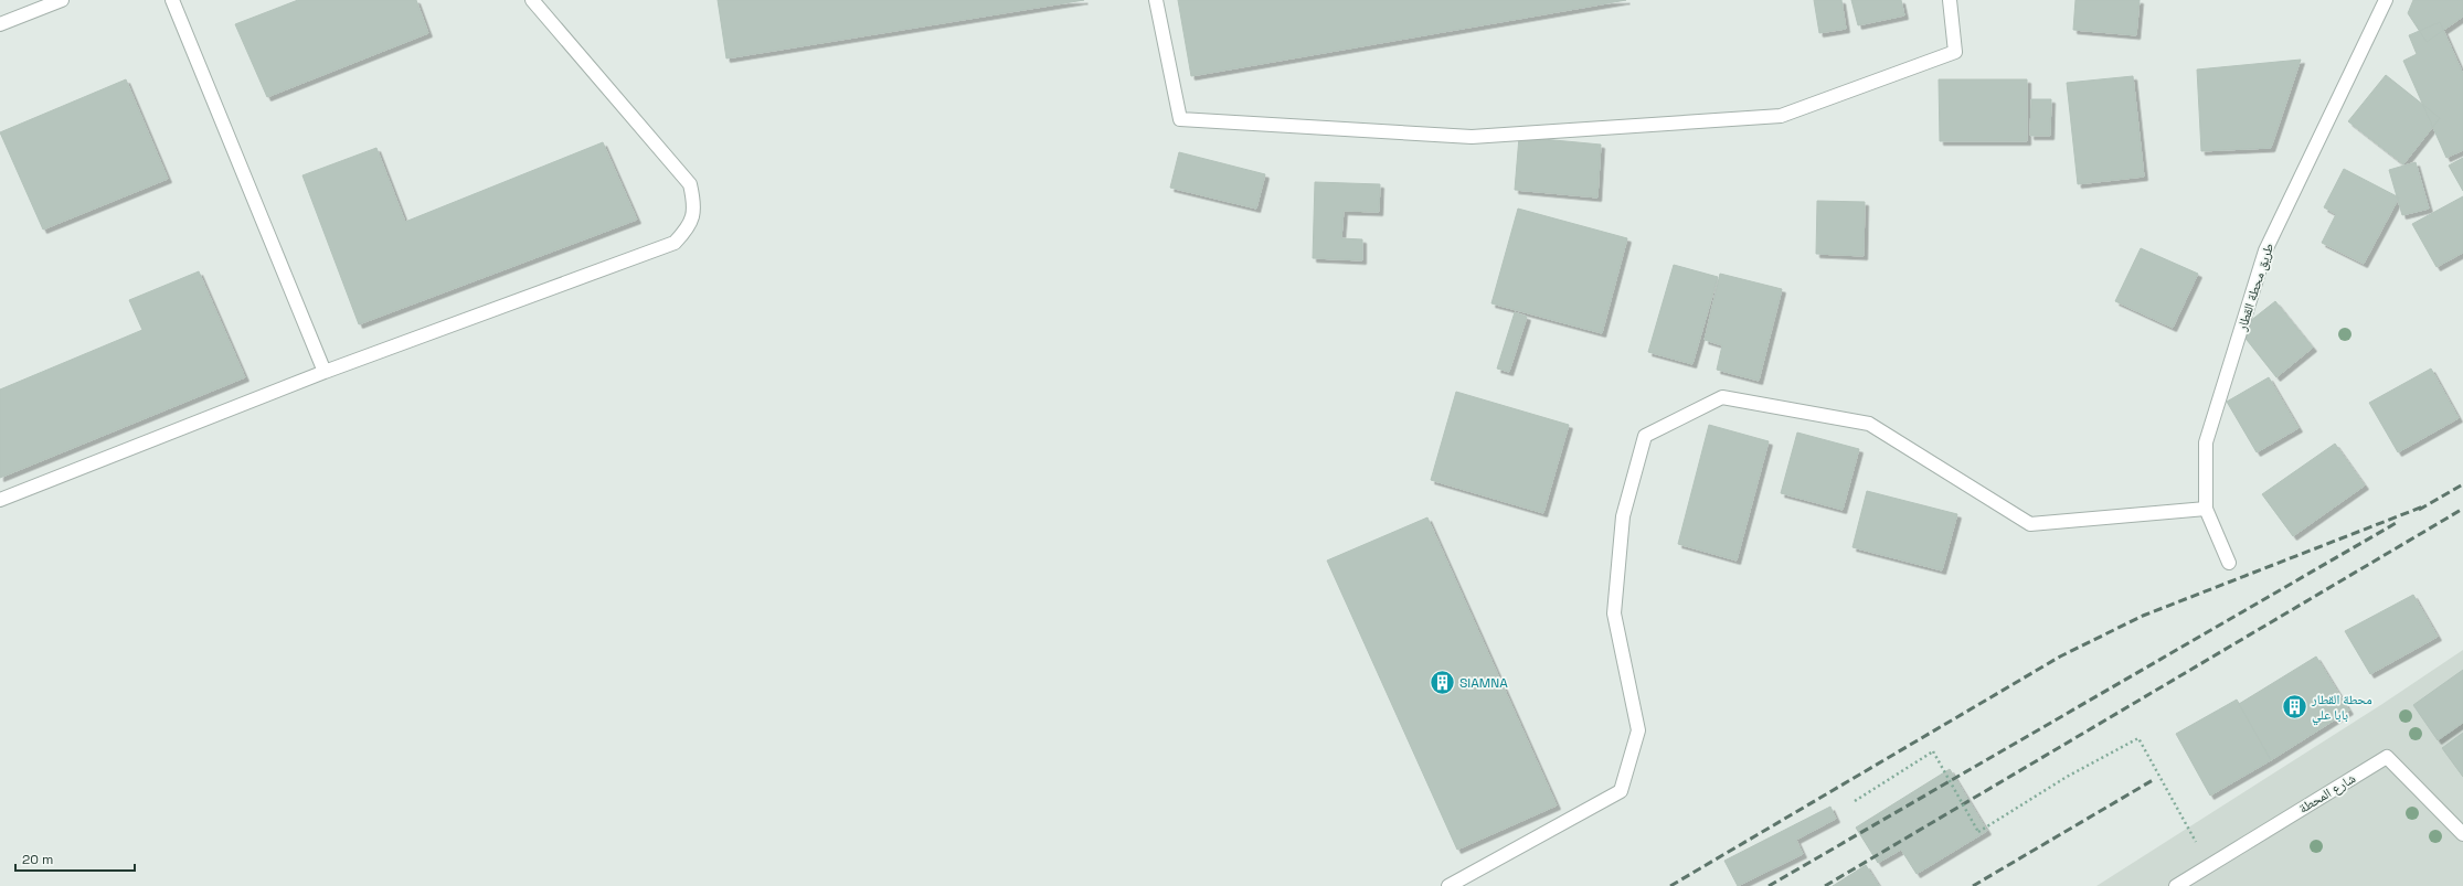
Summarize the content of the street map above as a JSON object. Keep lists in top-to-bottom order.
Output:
{
  "streets": {
    "street": ["طريق محطة القطار", "شارع المحطة"]
  },
  "places": {
    "building": ["SIAMNA", "محطة القطار بابا علي"]
  },
  "scale_bar": "20 m"
}
